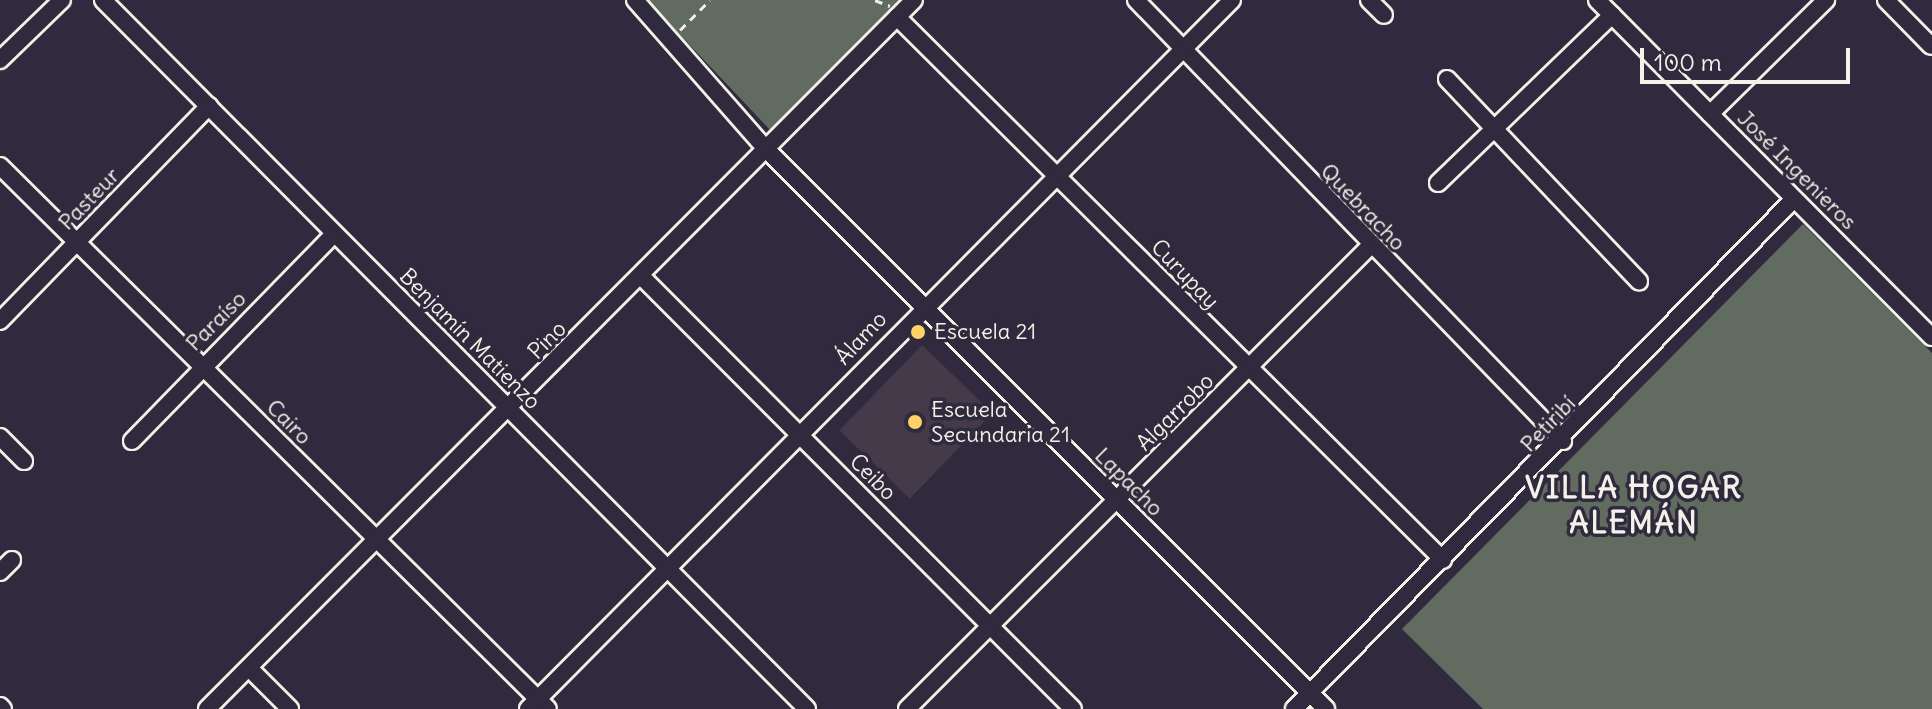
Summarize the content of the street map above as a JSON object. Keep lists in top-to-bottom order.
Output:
{
  "streets": {
    "street": [
      "José Ingenieros",
      "Pasteur",
      "Quebracho",
      "Curupay",
      "Paraíso",
      "Álamo",
      "Benjamín Matienzo",
      "Pino",
      "Algarrobo",
      "Cairo",
      "Petiribí",
      "Ceibo",
      "Lapacho"
    ]
  },
  "crossings": [
    ["José Ingenieros", "Petiribí"],
    ["Pasteur", "Benjamín Matienzo"],
    ["Pasteur", "Cairo"],
    ["Quebracho", "Álamo"],
    ["Quebracho", "Algarrobo"],
    ["Quebracho", "Petiribí"],
    ["Curupay", "Álamo"],
    ["Curupay", "Pino"],
    ["Curupay", "Algarrobo"],
    ["Curupay", "Petiribí"],
    ["Paraíso", "Benjamín Matienzo"],
    ["Paraíso", "Cairo"],
    ["Álamo", "Benjamín Matienzo"],
    ["Álamo", "Cairo"],
    ["Álamo", "Ceibo"],
    ["Álamo", "Lapacho"],
    ["Benjamín Matienzo", "Pino"],
    ["Pino", "Cairo"],
    ["Pino", "Ceibo"],
    ["Pino", "Lapacho"],
    ["Algarrobo", "Ceibo"],
    ["Algarrobo", "Lapacho"],
    ["Petiribí", "Lapacho"]
  ],
  "districts": ["VILLA HOGAR ALEMÁN"],
  "places": ["Escuela 21", "Escuela Secundaria 21"],
  "scale_bar": "100 m"
}
